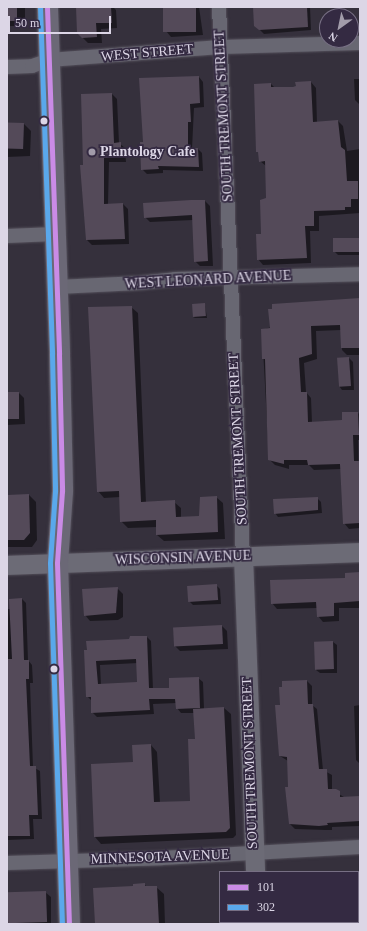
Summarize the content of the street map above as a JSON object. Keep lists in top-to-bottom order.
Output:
{
  "streets": {
    "main road": ["SOUTH TREMONT STREET", "WISCONSIN AVENUE"],
    "street": ["WEST STREET", "WEST LEONARD AVENUE", "MINNESOTA AVENUE"]
  },
  "crossings": [
    ["WEST STREET", "SOUTH TREMONT STREET"],
    ["SOUTH TREMONT STREET", "WEST LEONARD AVENUE"],
    ["SOUTH TREMONT STREET", "WISCONSIN AVENUE"],
    ["SOUTH TREMONT STREET", "MINNESOTA AVENUE"]
  ],
  "places": ["Plantology Cafe"],
  "lines": ["transit line 101", "transit line 302"],
  "legend": ["101", "302"],
  "scale_bar": "50 m",
  "north": "bottom left"
}
